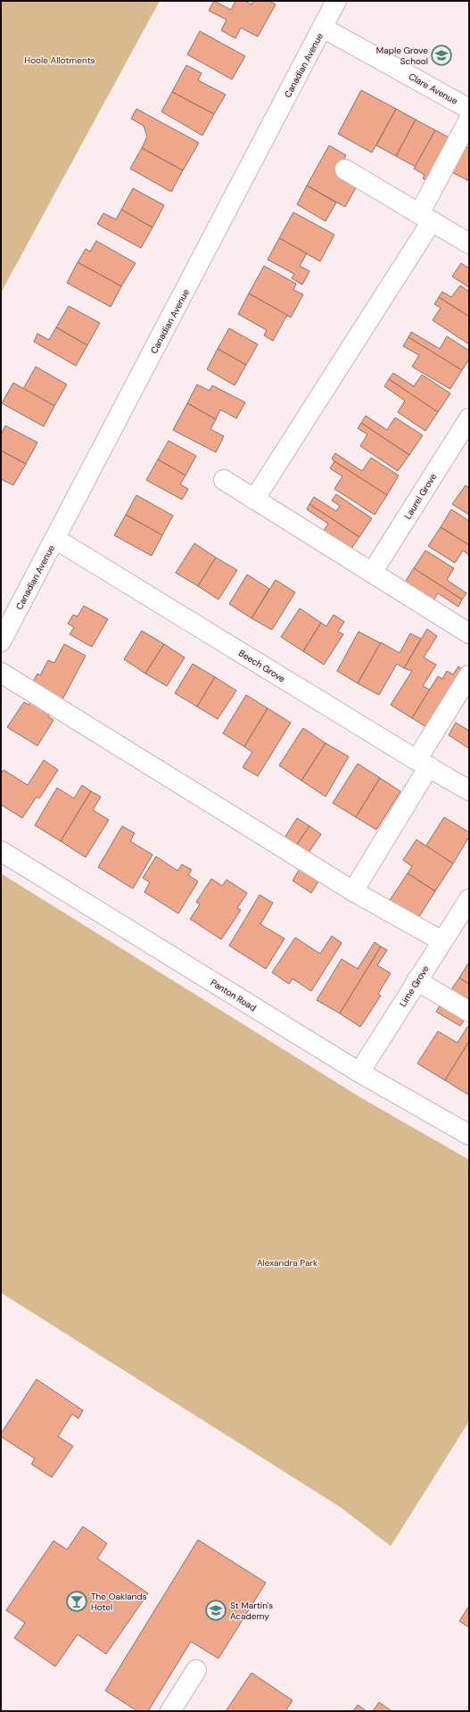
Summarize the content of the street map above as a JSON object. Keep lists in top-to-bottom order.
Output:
{
  "streets": {
    "street": [
      "Canadian Avenue",
      "Clare Avenue",
      "Laurel Grove",
      "Beech Grove",
      "Lime Grove",
      "Panton Road"
    ]
  },
  "crossings": [
    ["Canadian Avenue", "Clare Avenue"],
    ["Canadian Avenue", "Beech Grove"],
    ["Lime Grove", "Panton Road"]
  ],
  "parks": ["Hoole Allotments", "Alexandra Park"],
  "places": {
    "school or university": ["Maple Grove School", "St Martin's Academy"],
    "bar": ["The Oaklands Hotel"]
  }
}
